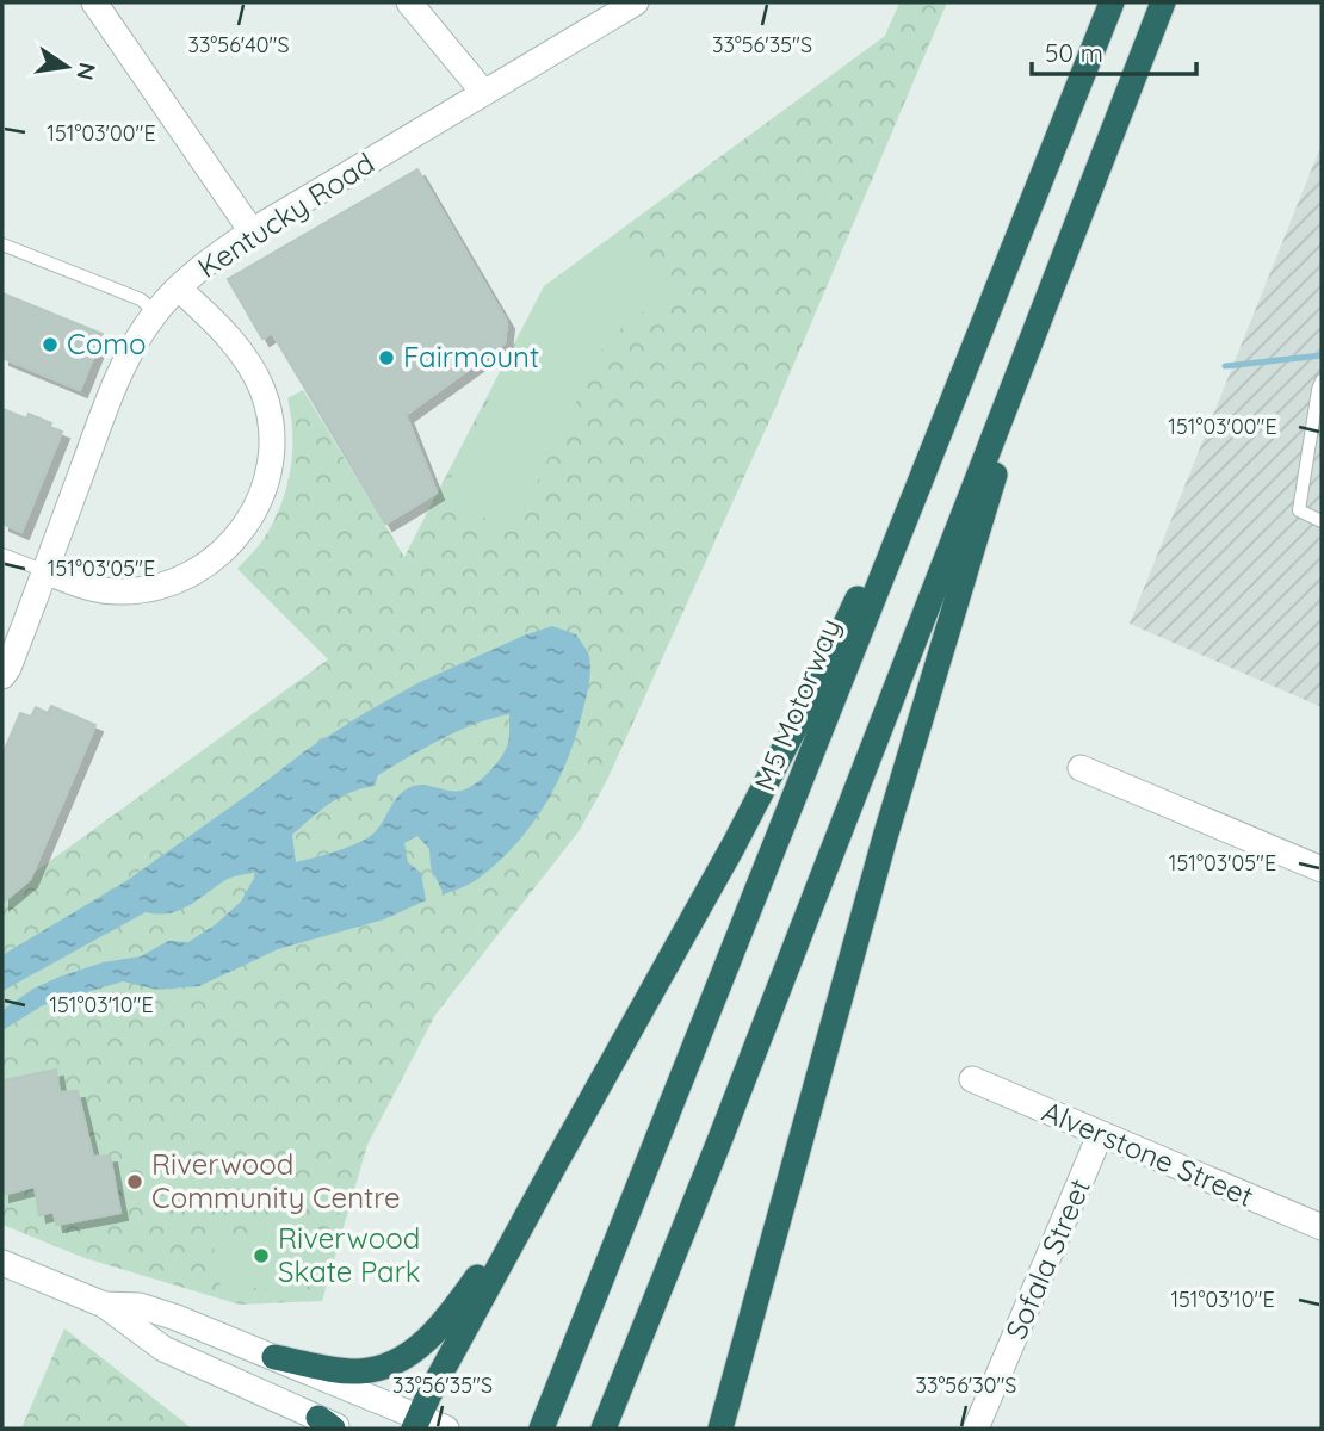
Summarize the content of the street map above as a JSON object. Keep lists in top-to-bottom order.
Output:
{
  "streets": {
    "highway": ["M5 Motorway"],
    "street": ["Kentucky Road", "Alverstone Street", "Sofala Street"]
  },
  "crossings": [
    ["Alverstone Street", "Sofala Street"]
  ],
  "places": [
    "Como",
    "Fairmount",
    "Riverwood Community Centre",
    "Riverwood Skate Park"
  ],
  "scale_bar": "50 m",
  "north": "right",
  "coordinates": [
    "33°56'40\"S",
    "33°56'35\"S",
    "151°03'00\"E",
    "151°03'05\"E",
    "151°03'10\"E",
    "33°56'30\"S"
  ]
}
